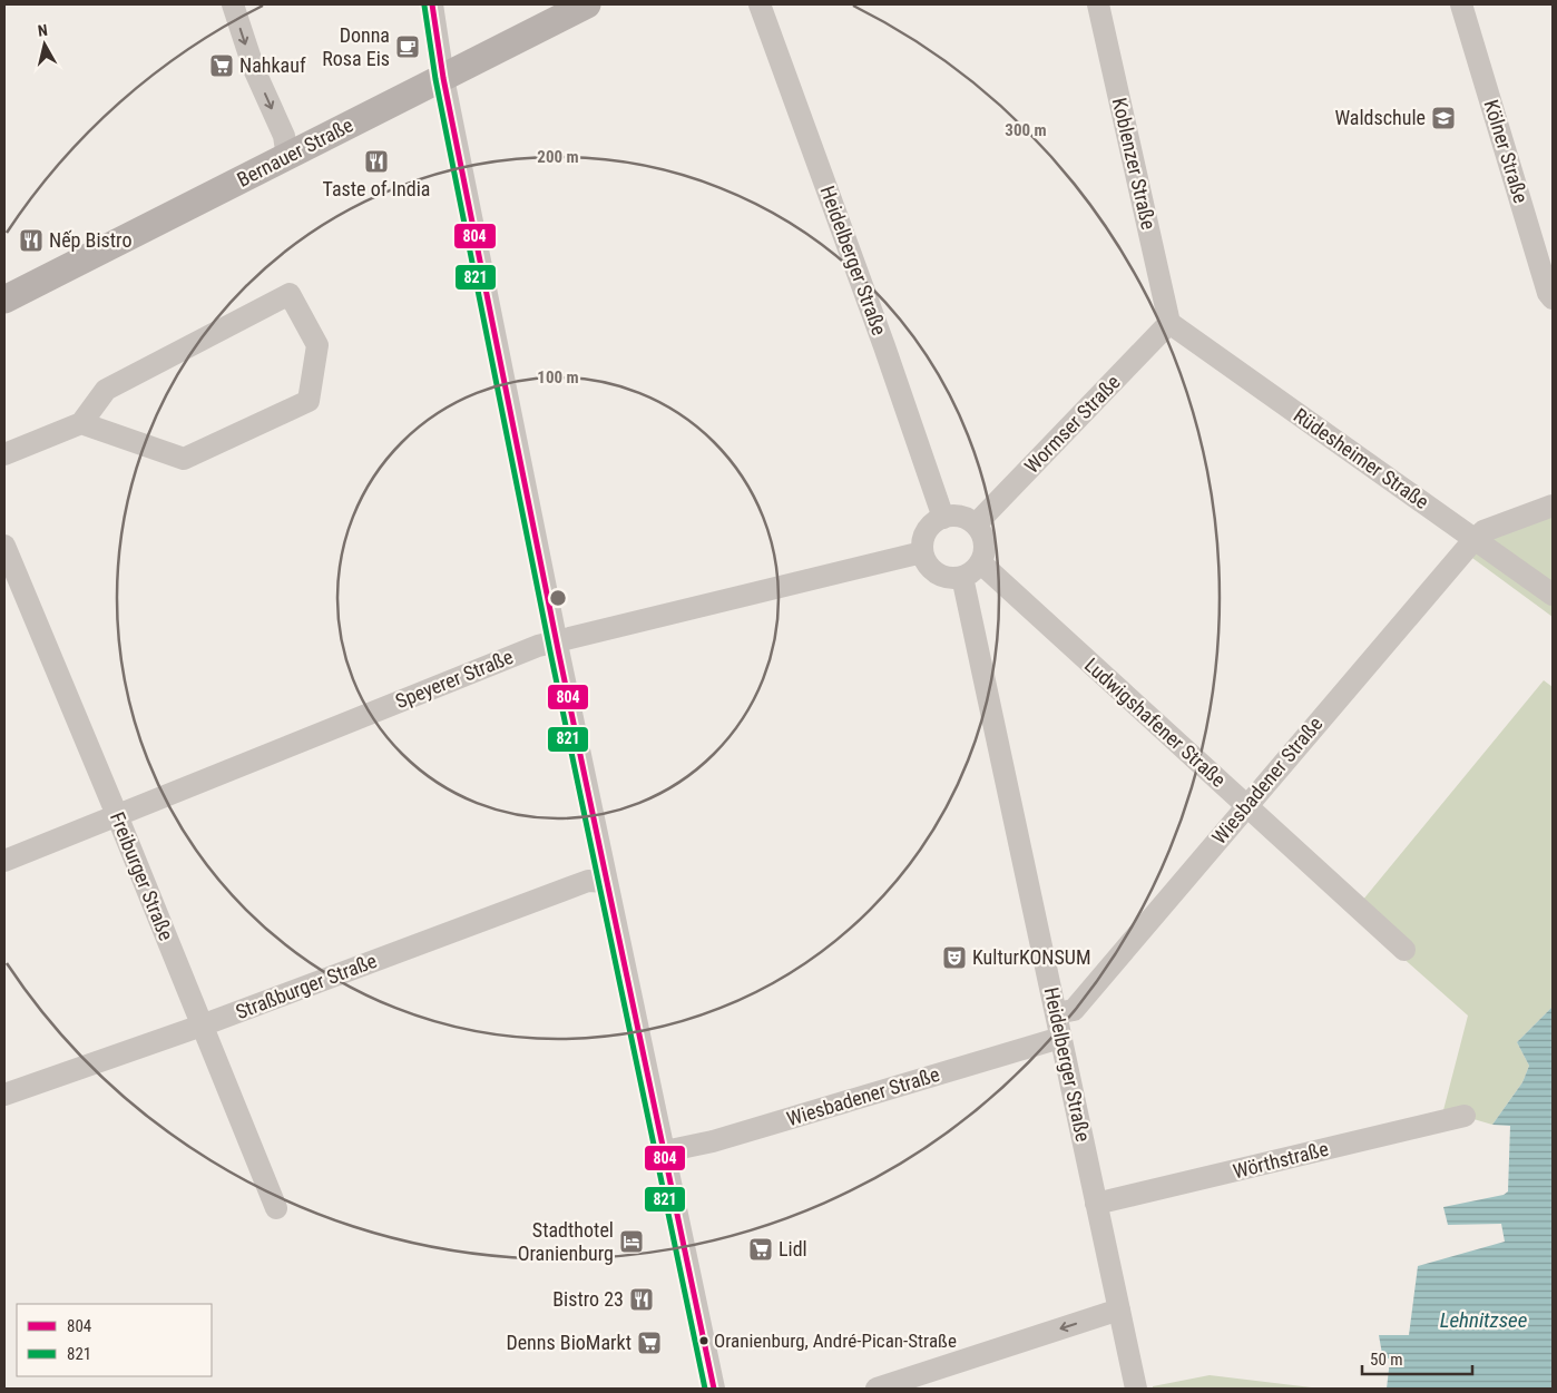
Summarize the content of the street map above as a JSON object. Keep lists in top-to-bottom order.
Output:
{
  "streets": {
    "main road": ["Bernauer Straße"],
    "street": [
      "Kölner Straße",
      "Koblenzer Straße",
      "Heidelberger Straße",
      "Wormser Straße",
      "Rüdesheimer Straße",
      "Speyerer Straße",
      "Ludwigshafener Straße",
      "Wiesbadener Straße",
      "Freiburger Straße",
      "Straßburger Straße",
      "Wörthstraße"
    ]
  },
  "crossings": [
    ["Koblenzer Straße", "Wormser Straße"],
    ["Koblenzer Straße", "Rüdesheimer Straße"],
    ["Heidelberger Straße", "Wormser Straße"],
    ["Heidelberger Straße", "Speyerer Straße"],
    ["Heidelberger Straße", "Ludwigshafener Straße"],
    ["Heidelberger Straße", "Wiesbadener Straße"],
    ["Heidelberger Straße", "Wörthstraße"],
    ["Wormser Straße", "Rüdesheimer Straße"],
    ["Wormser Straße", "Speyerer Straße"],
    ["Wormser Straße", "Ludwigshafener Straße"],
    ["Rüdesheimer Straße", "Wiesbadener Straße"],
    ["Speyerer Straße", "Ludwigshafener Straße"],
    ["Speyerer Straße", "Freiburger Straße"],
    ["Ludwigshafener Straße", "Wiesbadener Straße"],
    ["Freiburger Straße", "Straßburger Straße"]
  ],
  "water": ["Lehnitzsee"],
  "places": {
    "cafe": ["Donna Rosa Eis"],
    "supermarket": ["Nahkauf", "Lidl", "Denns BioMarkt"],
    "school or university": ["Waldschule"],
    "restaurant": ["Taste of India", "Nếp Bistro", "Bistro 23"],
    "theatre": ["KulturKONSUM"],
    "hotel": ["Stadthotel Oranienburg"],
    "other": ["Oranienburg, André-Pican-Straße"]
  },
  "lines": ["transit line 804", "transit line 821"],
  "legend": ["804", "821"],
  "scale_bar": "50 m",
  "north": "top",
  "rings": ["300 m", "200 m", "100 m"]
}
